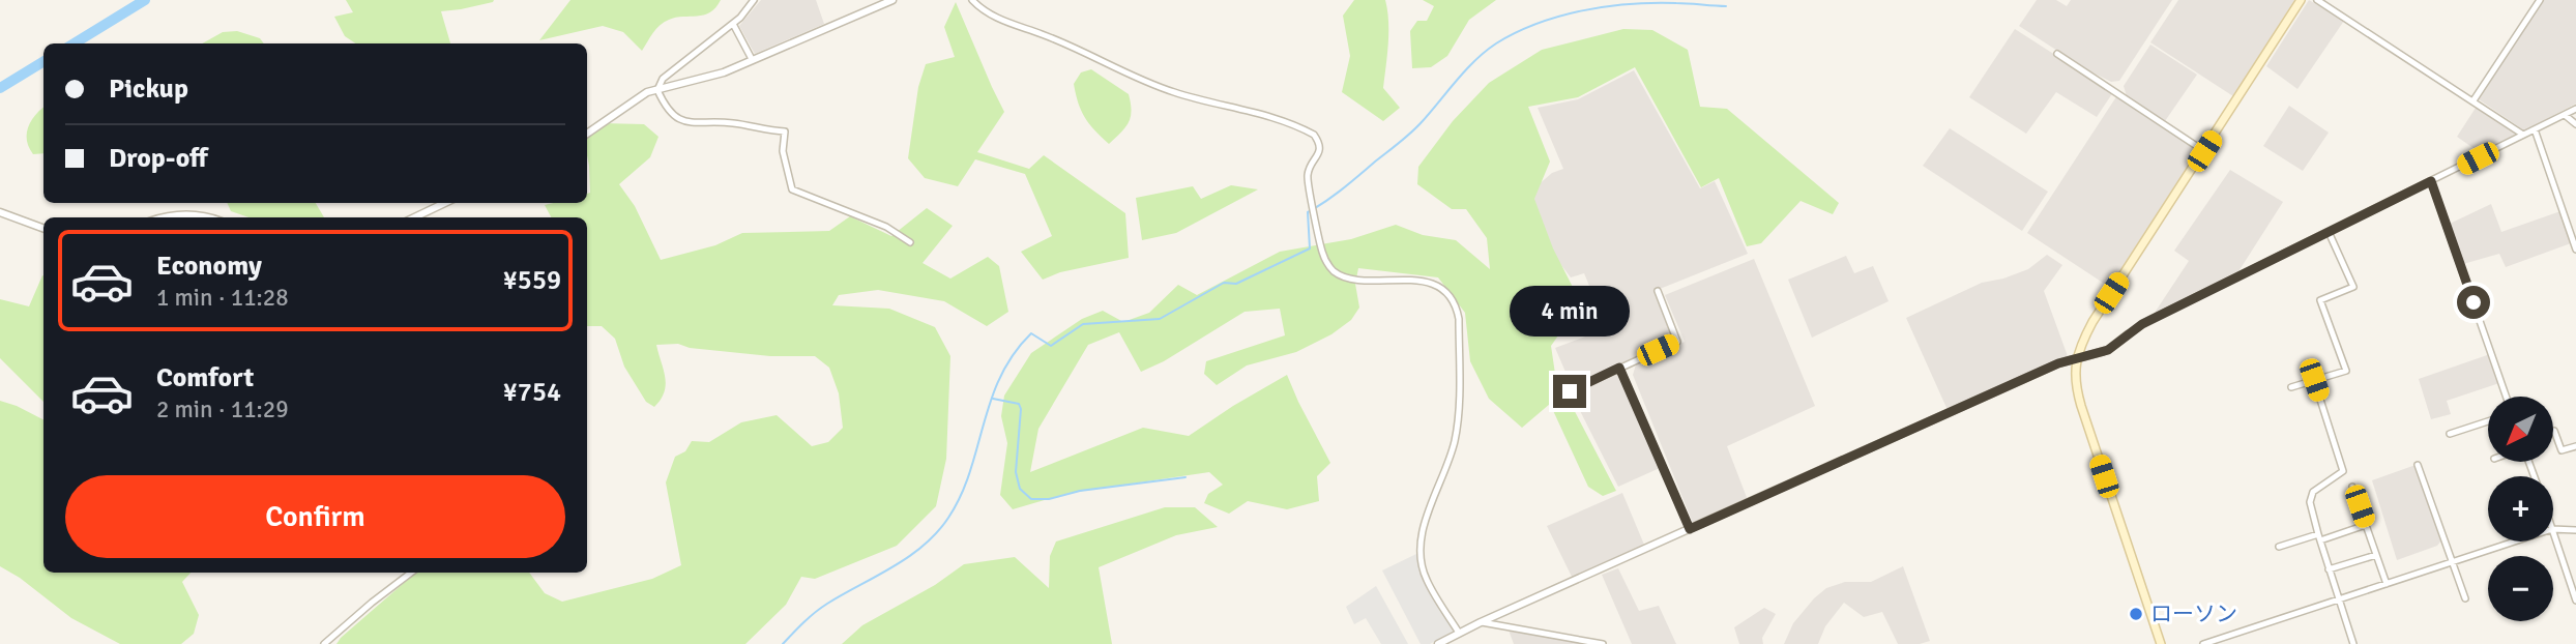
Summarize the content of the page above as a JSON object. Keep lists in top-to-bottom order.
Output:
{
  "places": ["ローソン"],
  "north": "bottom left",
  "page": {
    "banner": ["Pickup", "Drop-off"],
    "list": [
      {
        "name": "Economy",
        "note": "1 min · 11:28",
        "value": "¥559"
      },
      {
        "name": "Comfort",
        "note": "2 min · 11:29",
        "value": "¥754"
      }
    ],
    "bubble": "4 min",
    "map_buttons": ["+", "−"],
    "buttons": "Confirm"
  }
}
